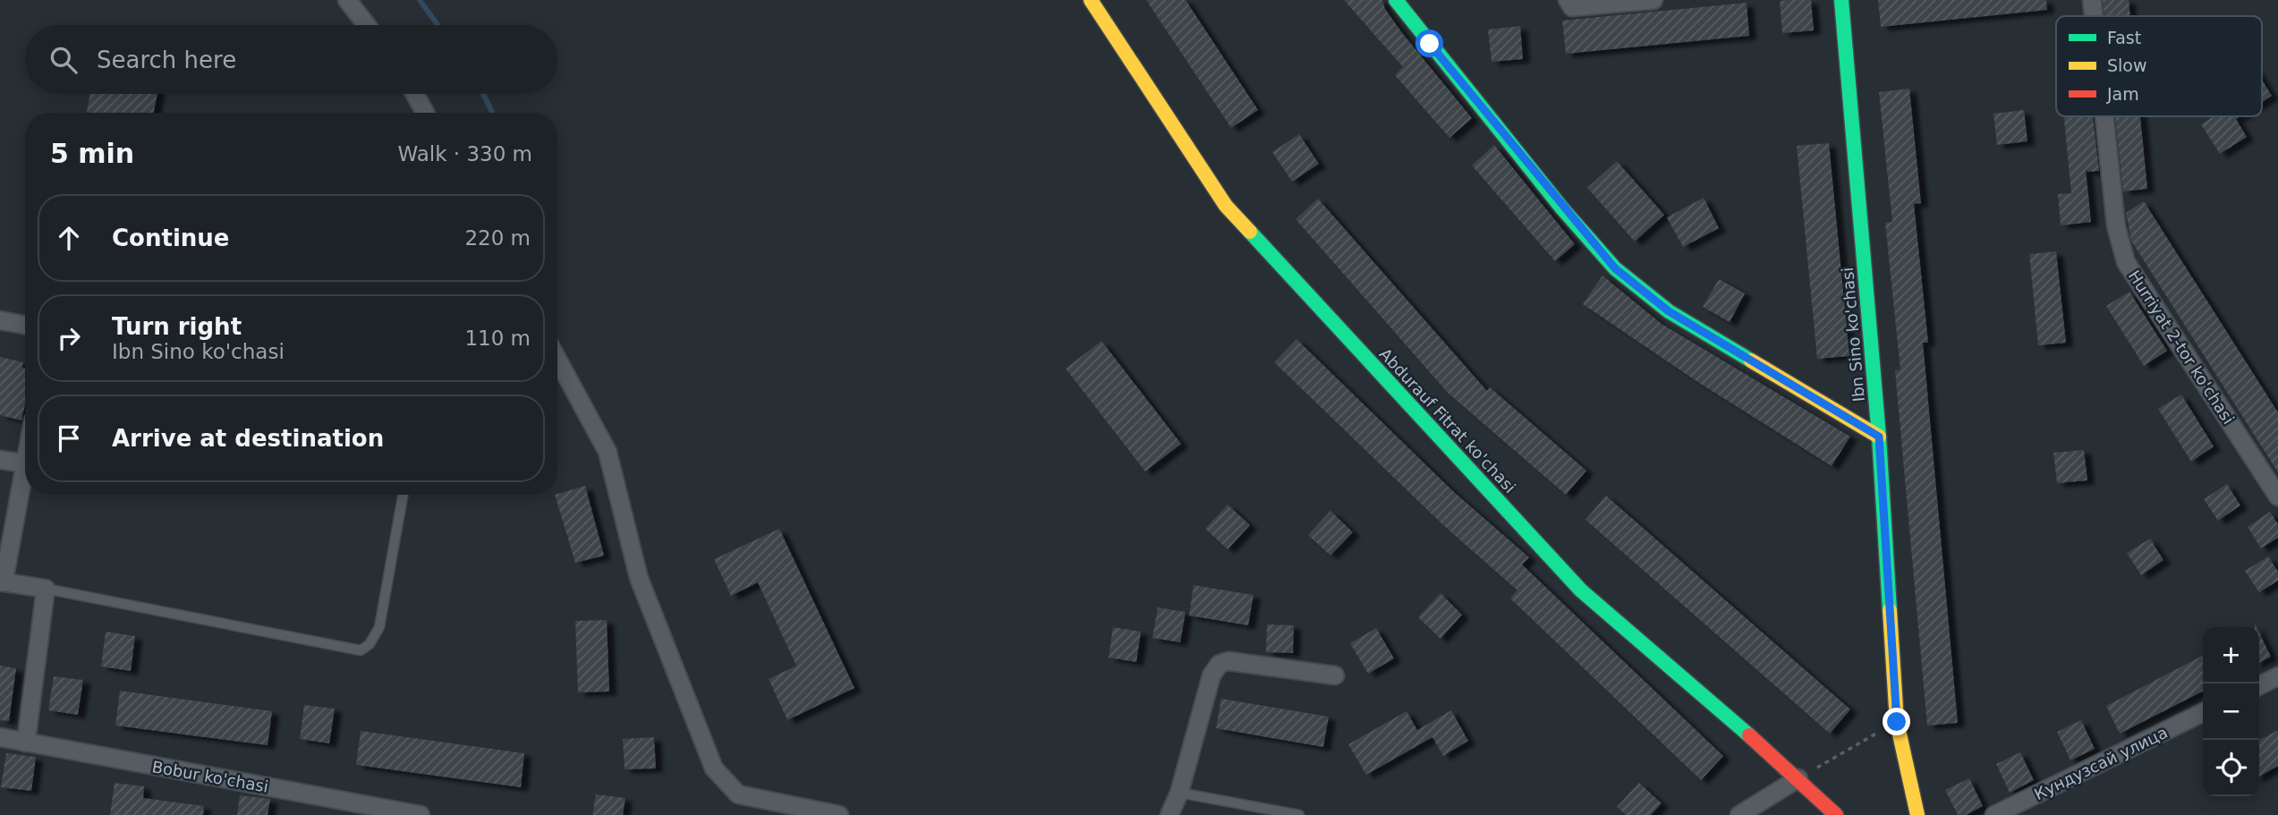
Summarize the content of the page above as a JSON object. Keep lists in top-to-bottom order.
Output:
{
  "streets": {
    "street": [
      "Ibn Sino ko'chasi",
      "Hurriyat 2-tor ko'chasi",
      "Abdurauf Fitrat ko'chasi",
      "Кундузсай улица",
      "Bobur ko'chasi"
    ]
  },
  "legend": ["Fast", "Slow", "Jam"],
  "page": {
    "search": "Search here",
    "heading": ["5 min", "Walk · 330 m"],
    "list": [
      ["Continue", "220 m"],
      ["Turn right", "Ibn Sino ko'chasi", "110 m"],
      "Arrive at destination"
    ],
    "map_buttons": ["+", "−"]
  }
}
